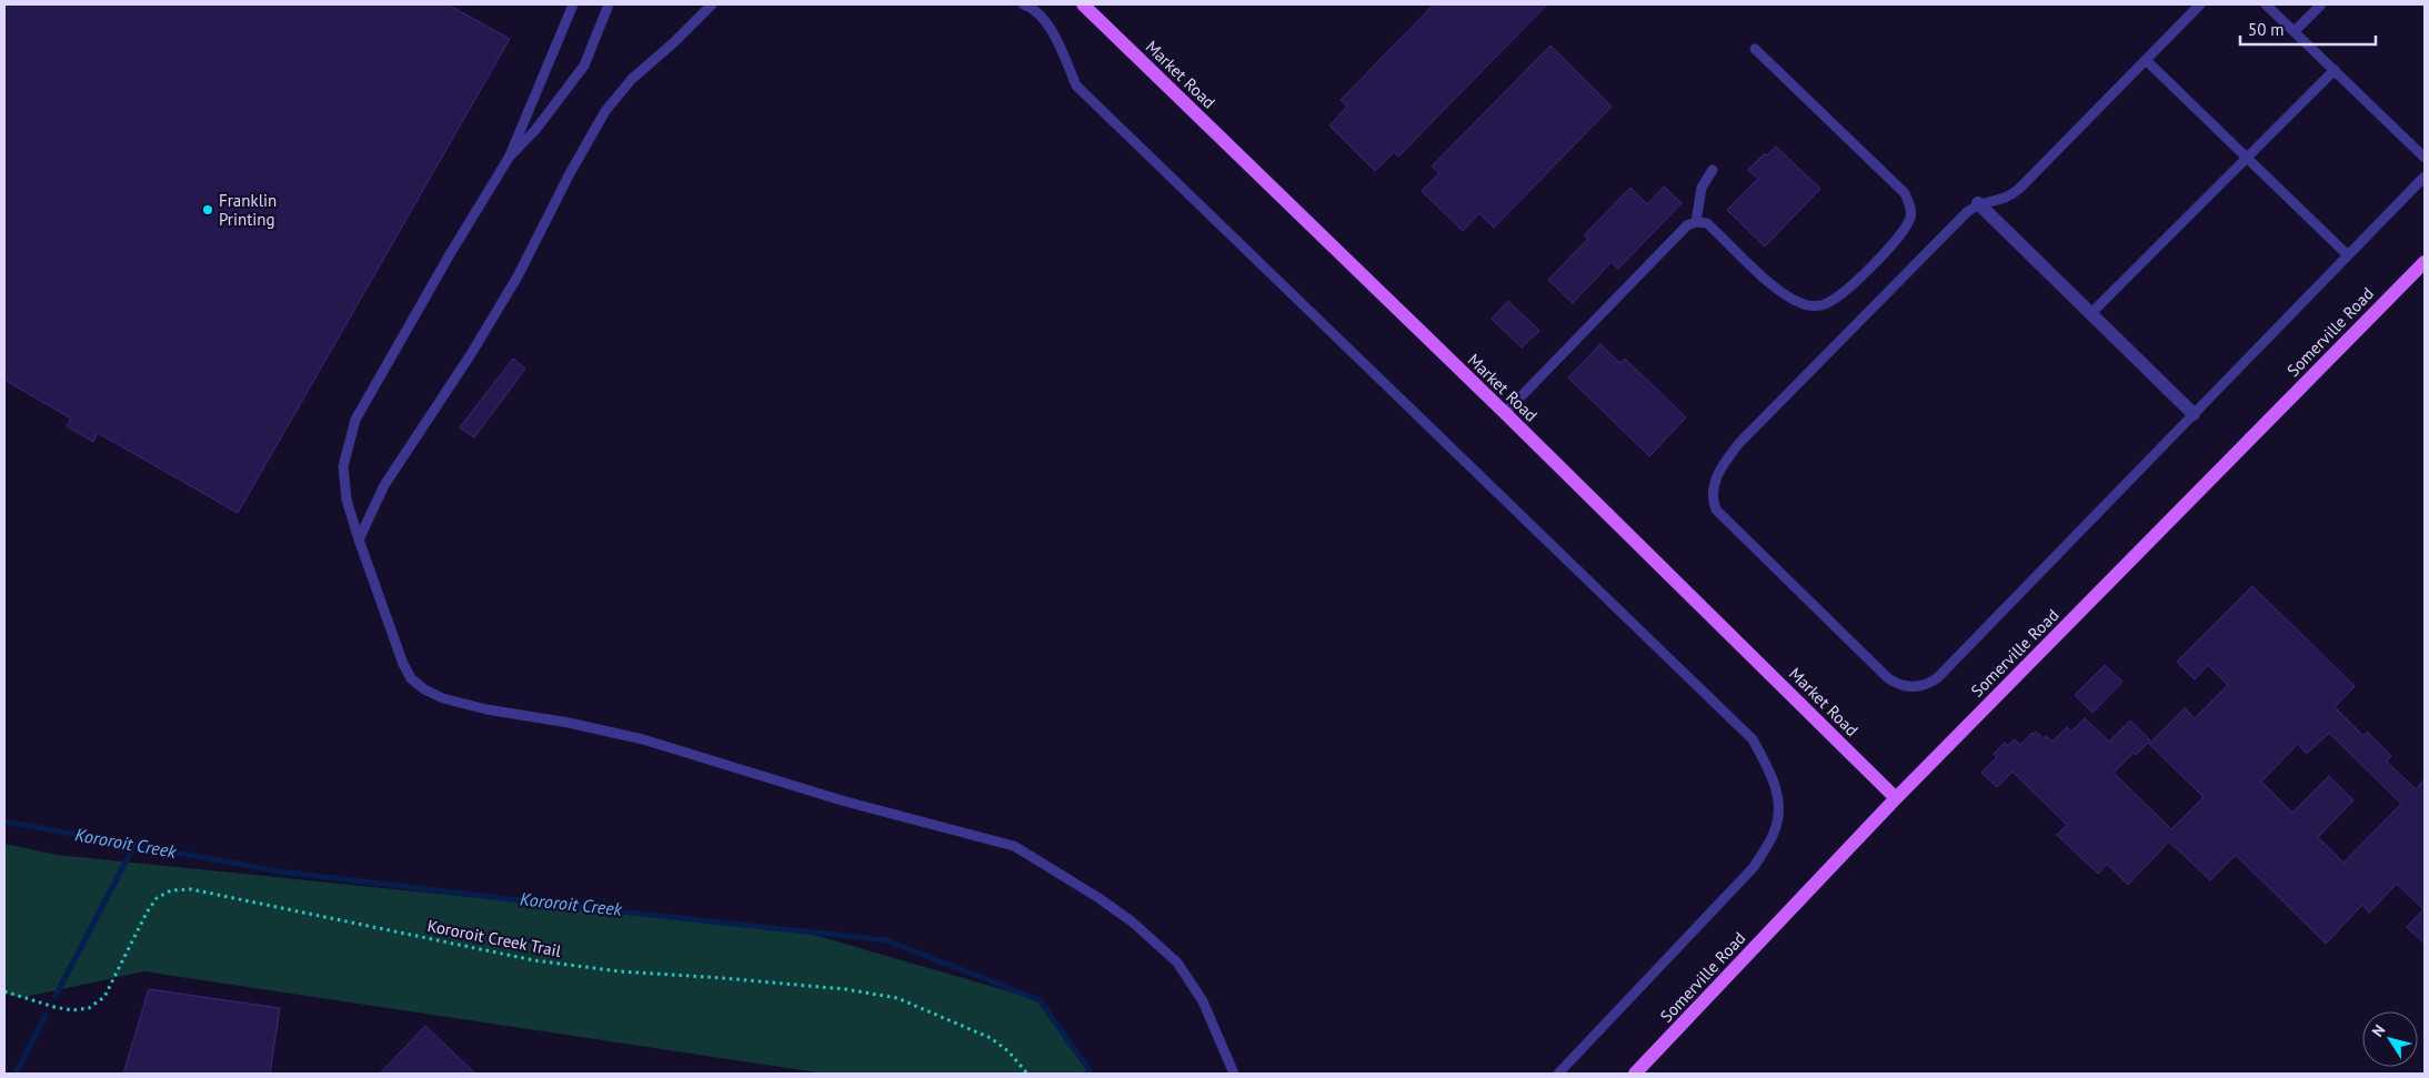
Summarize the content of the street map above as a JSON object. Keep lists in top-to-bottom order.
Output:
{
  "streets": {
    "main road": ["Market Road", "Somerville Road"],
    "path": ["Kororoit Creek Trail"]
  },
  "crossings": [
    ["Market Road", "Somerville Road"]
  ],
  "water": ["Kororoit Creek"],
  "places": ["Franklin Printing"],
  "scale_bar": "50 m",
  "north": "top left"
}
